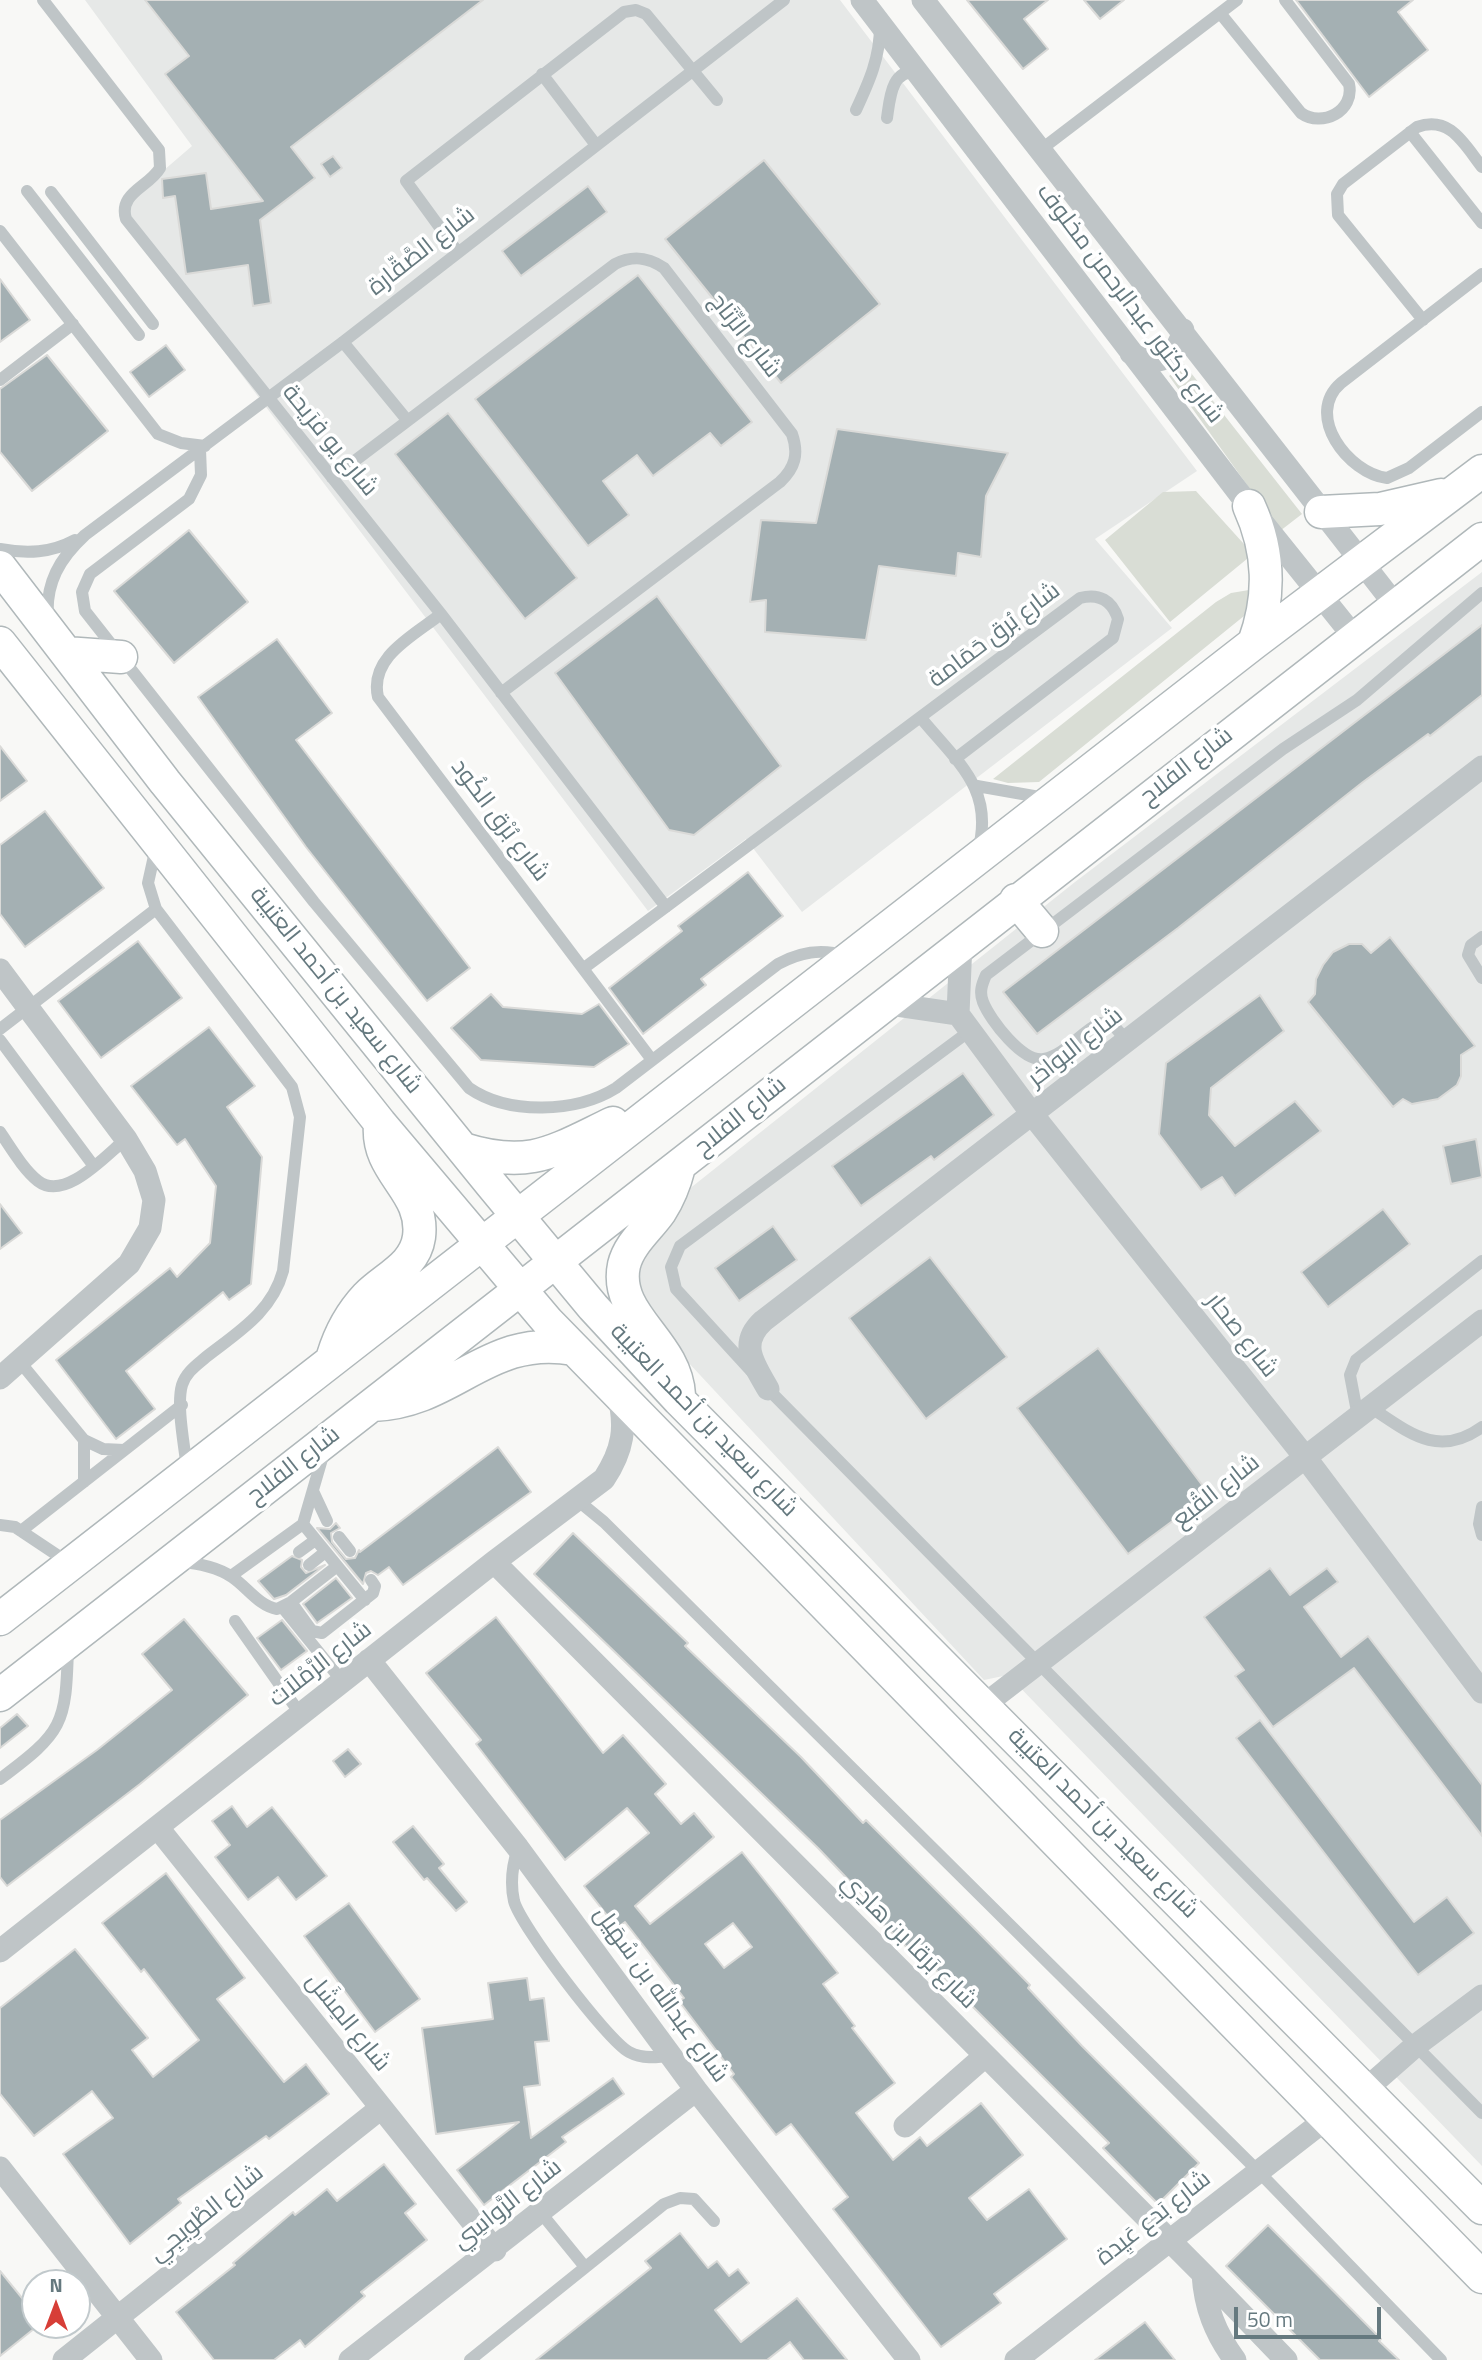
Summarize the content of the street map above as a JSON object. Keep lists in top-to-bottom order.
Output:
{
  "streets": {
    "main road": ["شارع الفلاح", "شارع سعيد بن أحمد العتيبة"],
    "street": [
      "شارع دكتور عبدالرحمن مخلوف",
      "شارع البواخر",
      "شارع صحار",
      "شارع القُبع",
      "شارع الرَّمْلاَت",
      "شارع بَرقا بن هادِي",
      "شارع عبدالله بن سُهَيل",
      "شارع المِشَل",
      "شارع الرَّواسِي",
      "شارع الطْوِيجِي",
      "شارع بَدع عَيِدة"
    ],
    "lane": [
      "شارع الصَّقّارة",
      "شارع الرِّتَاج",
      "شارع يو فرَيحة",
      "شارع بُرق حَمَامة",
      "شارع بُرْق الكُود"
    ]
  },
  "crossings": [
    ["شارع الصَّقّارة", "شارع يو فرَيحة"],
    ["شارع الصَّقّارة", "شارع سعيد بن أحمد العتيبة"],
    ["شارع دكتور عبدالرحمن مخلوف", "شارع الفلاح"],
    ["شارع الرِّتَاج", "شارع يو فرَيحة"],
    ["شارع يو فرَيحة", "شارع بُرق حَمَامة"],
    ["شارع يو فرَيحة", "شارع بُرْق الكُود"],
    ["شارع بُرق حَمَامة", "شارع بُرْق الكُود"],
    ["شارع الفلاح", "شارع سعيد بن أحمد العتيبة"],
    ["شارع سعيد بن أحمد العتيبة", "شارع القُبع"],
    ["شارع سعيد بن أحمد العتيبة", "شارع الرَّمْلاَت"],
    ["شارع سعيد بن أحمد العتيبة", "شارع بَدع عَيِدة"],
    ["شارع البواخر", "شارع صحار"],
    ["شارع صحار", "شارع القُبع"],
    ["شارع الرَّمْلاَت", "شارع بَرقا بن هادِي"],
    ["شارع الرَّمْلاَت", "شارع عبدالله بن سُهَيل"],
    ["شارع الرَّمْلاَت", "شارع المِشَل"],
    ["شارع بَرقا بن هادِي", "شارع بَدع عَيِدة"],
    ["شارع عبدالله بن سُهَيل", "شارع الرَّواسِي"],
    ["شارع المِشَل", "شارع الرَّواسِي"],
    ["شارع المِشَل", "شارع الطْوِيجِي"]
  ],
  "scale_bar": "50 m",
  "north": "top"
}
